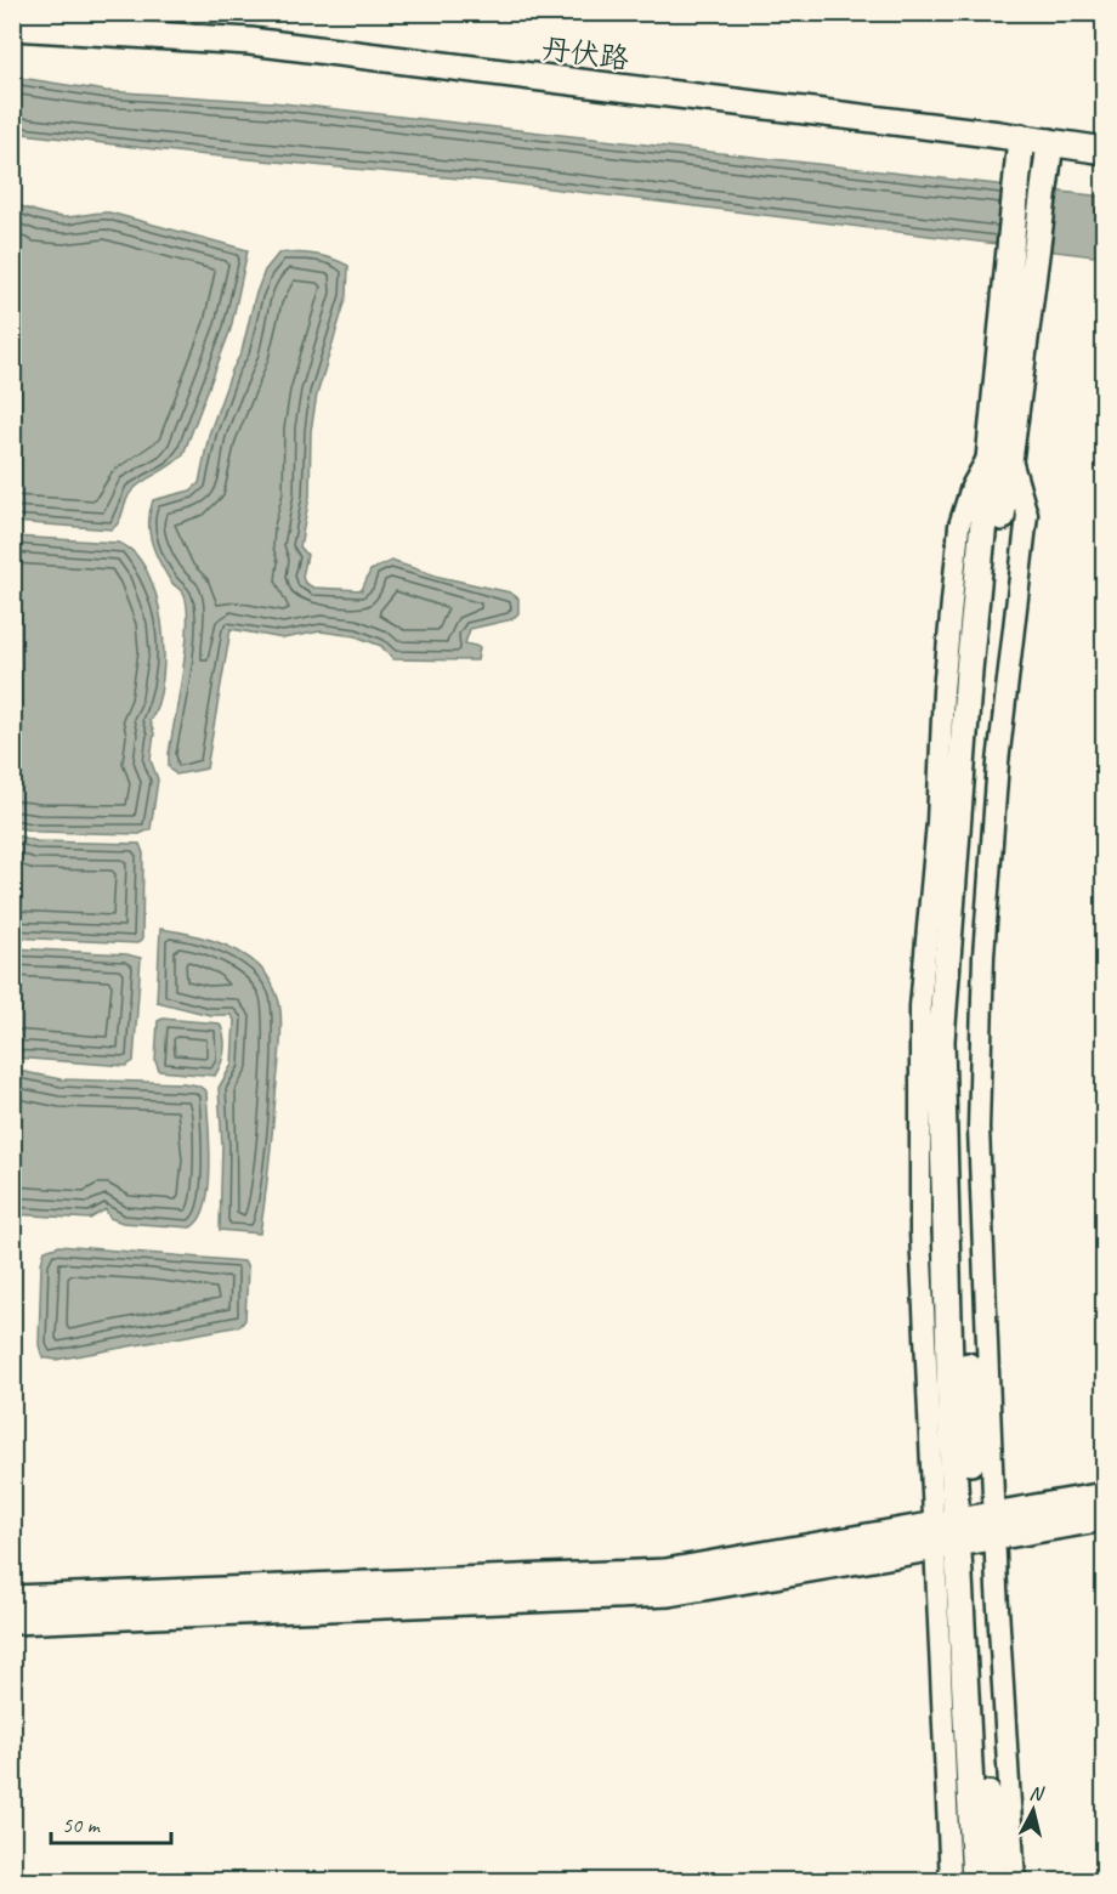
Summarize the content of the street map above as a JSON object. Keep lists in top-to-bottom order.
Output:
{
  "streets": {
    "main road": ["丹伏路"]
  },
  "scale_bar": "50 m",
  "north": "top"
}
